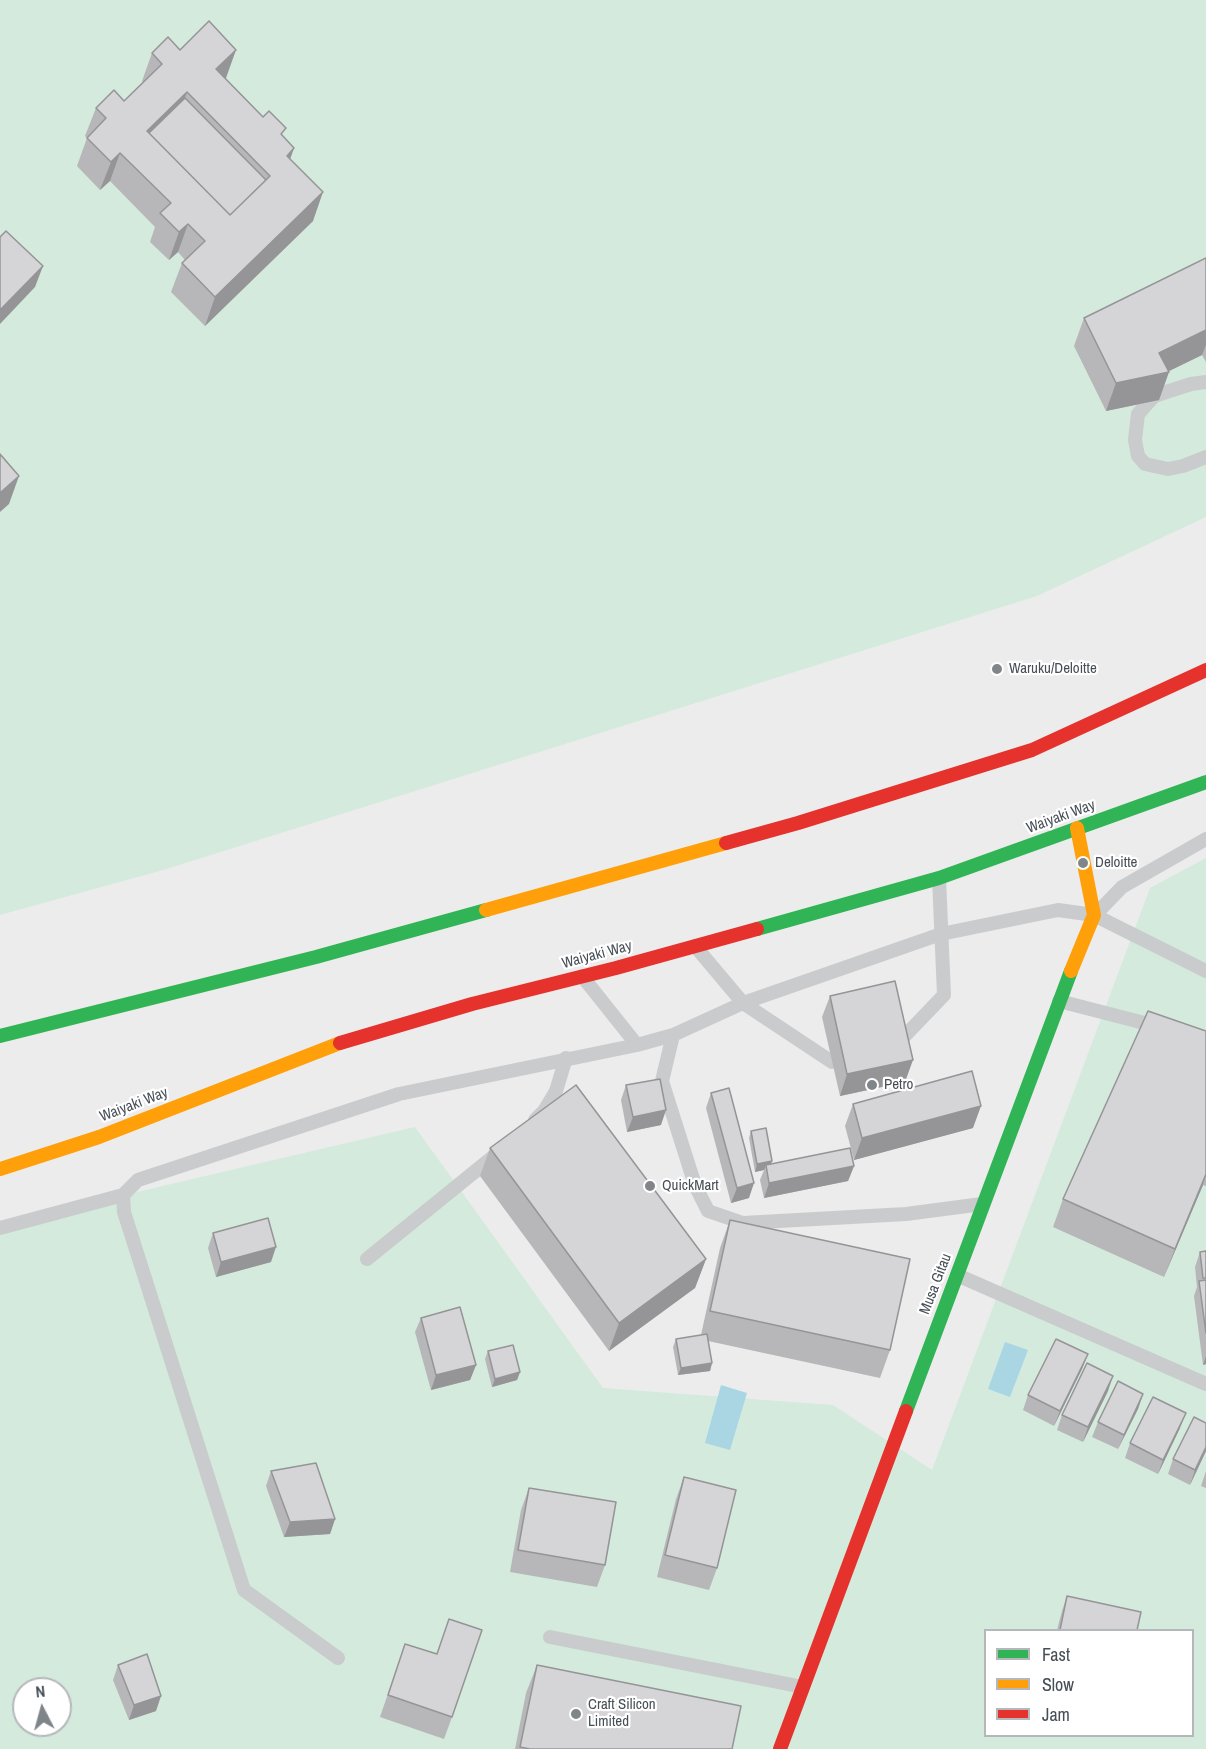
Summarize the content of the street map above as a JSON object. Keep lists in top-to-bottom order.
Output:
{
  "streets": {
    "main road": ["Waiyaki Way", "Musa Gitau"]
  },
  "places": [
    "Waruku/Deloitte",
    "Deloitte",
    "Petro",
    "QuickMart",
    "Craft Silicon Limited"
  ],
  "legend": ["Fast", "Slow", "Jam"],
  "north": "top"
}
